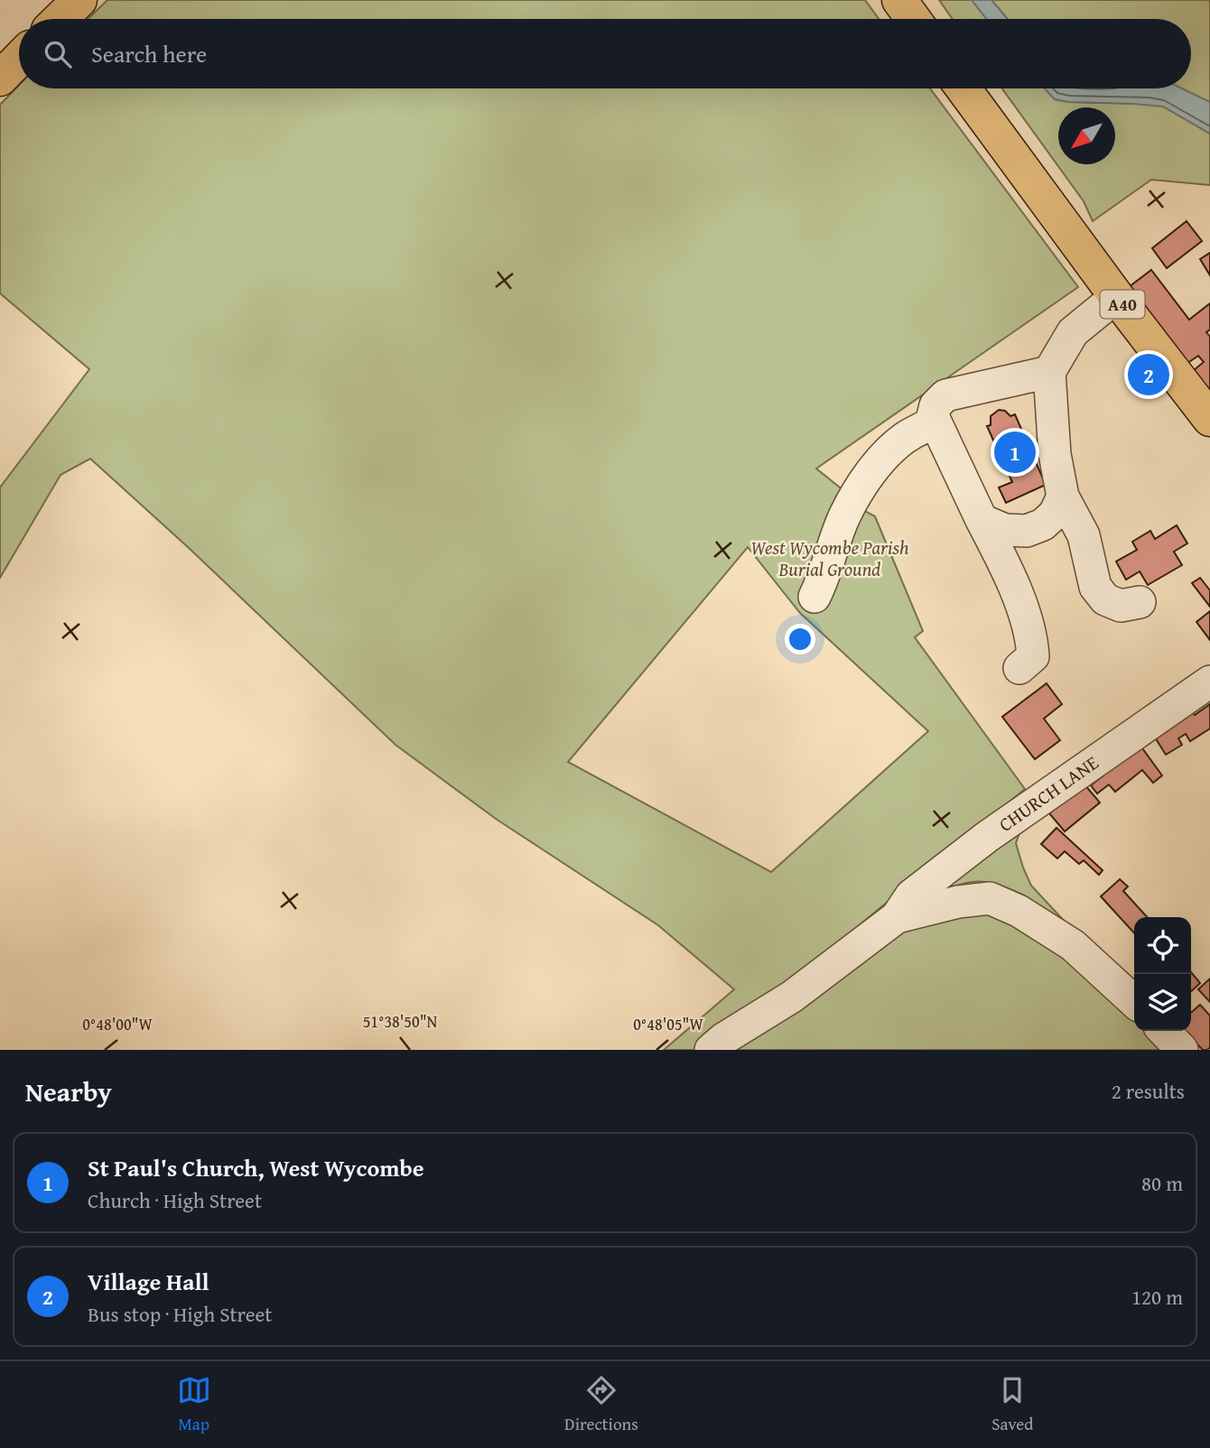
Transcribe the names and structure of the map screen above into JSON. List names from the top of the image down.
{
  "streets": {
    "main road": ["A40"],
    "street": ["CHURCH LANE"]
  },
  "parks": ["West Wycombe Parish Burial Ground"],
  "north": "bottom left",
  "page": {
    "search": "Search here",
    "pins": ["2", "1"],
    "heading": ["Nearby", "2 results"],
    "list": [
      {
        "mark": "1",
        "name": "St Paul's Church, West Wycombe",
        "note": "Church · High Street",
        "value": "80 m"
      },
      {
        "mark": "2",
        "name": "Village Hall",
        "note": "Bus stop · High Street",
        "value": "120 m"
      }
    ],
    "nav": ["Map", "Directions", "Saved"]
  },
  "coordinates": ["51°38'50\"N", "0°48'00\"W", "0°48'05\"W"]
}
